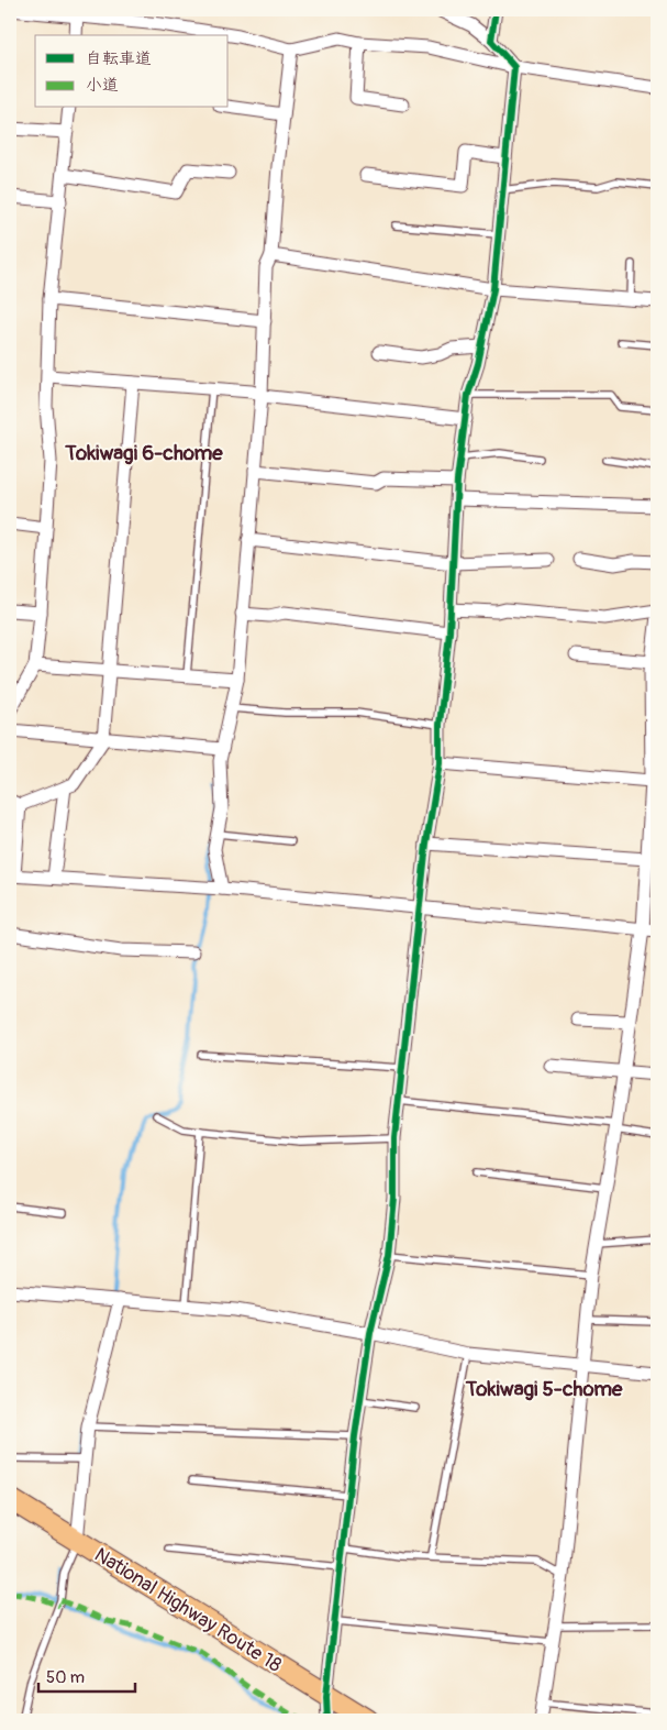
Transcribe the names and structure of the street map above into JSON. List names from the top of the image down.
{
  "streets": {
    "highway": ["National Highway Route 18"]
  },
  "districts": ["Tokiwagi 6-chome", "Tokiwagi 5-chome"],
  "legend": ["自転車道", "小道"],
  "scale_bar": "50 m"
}
